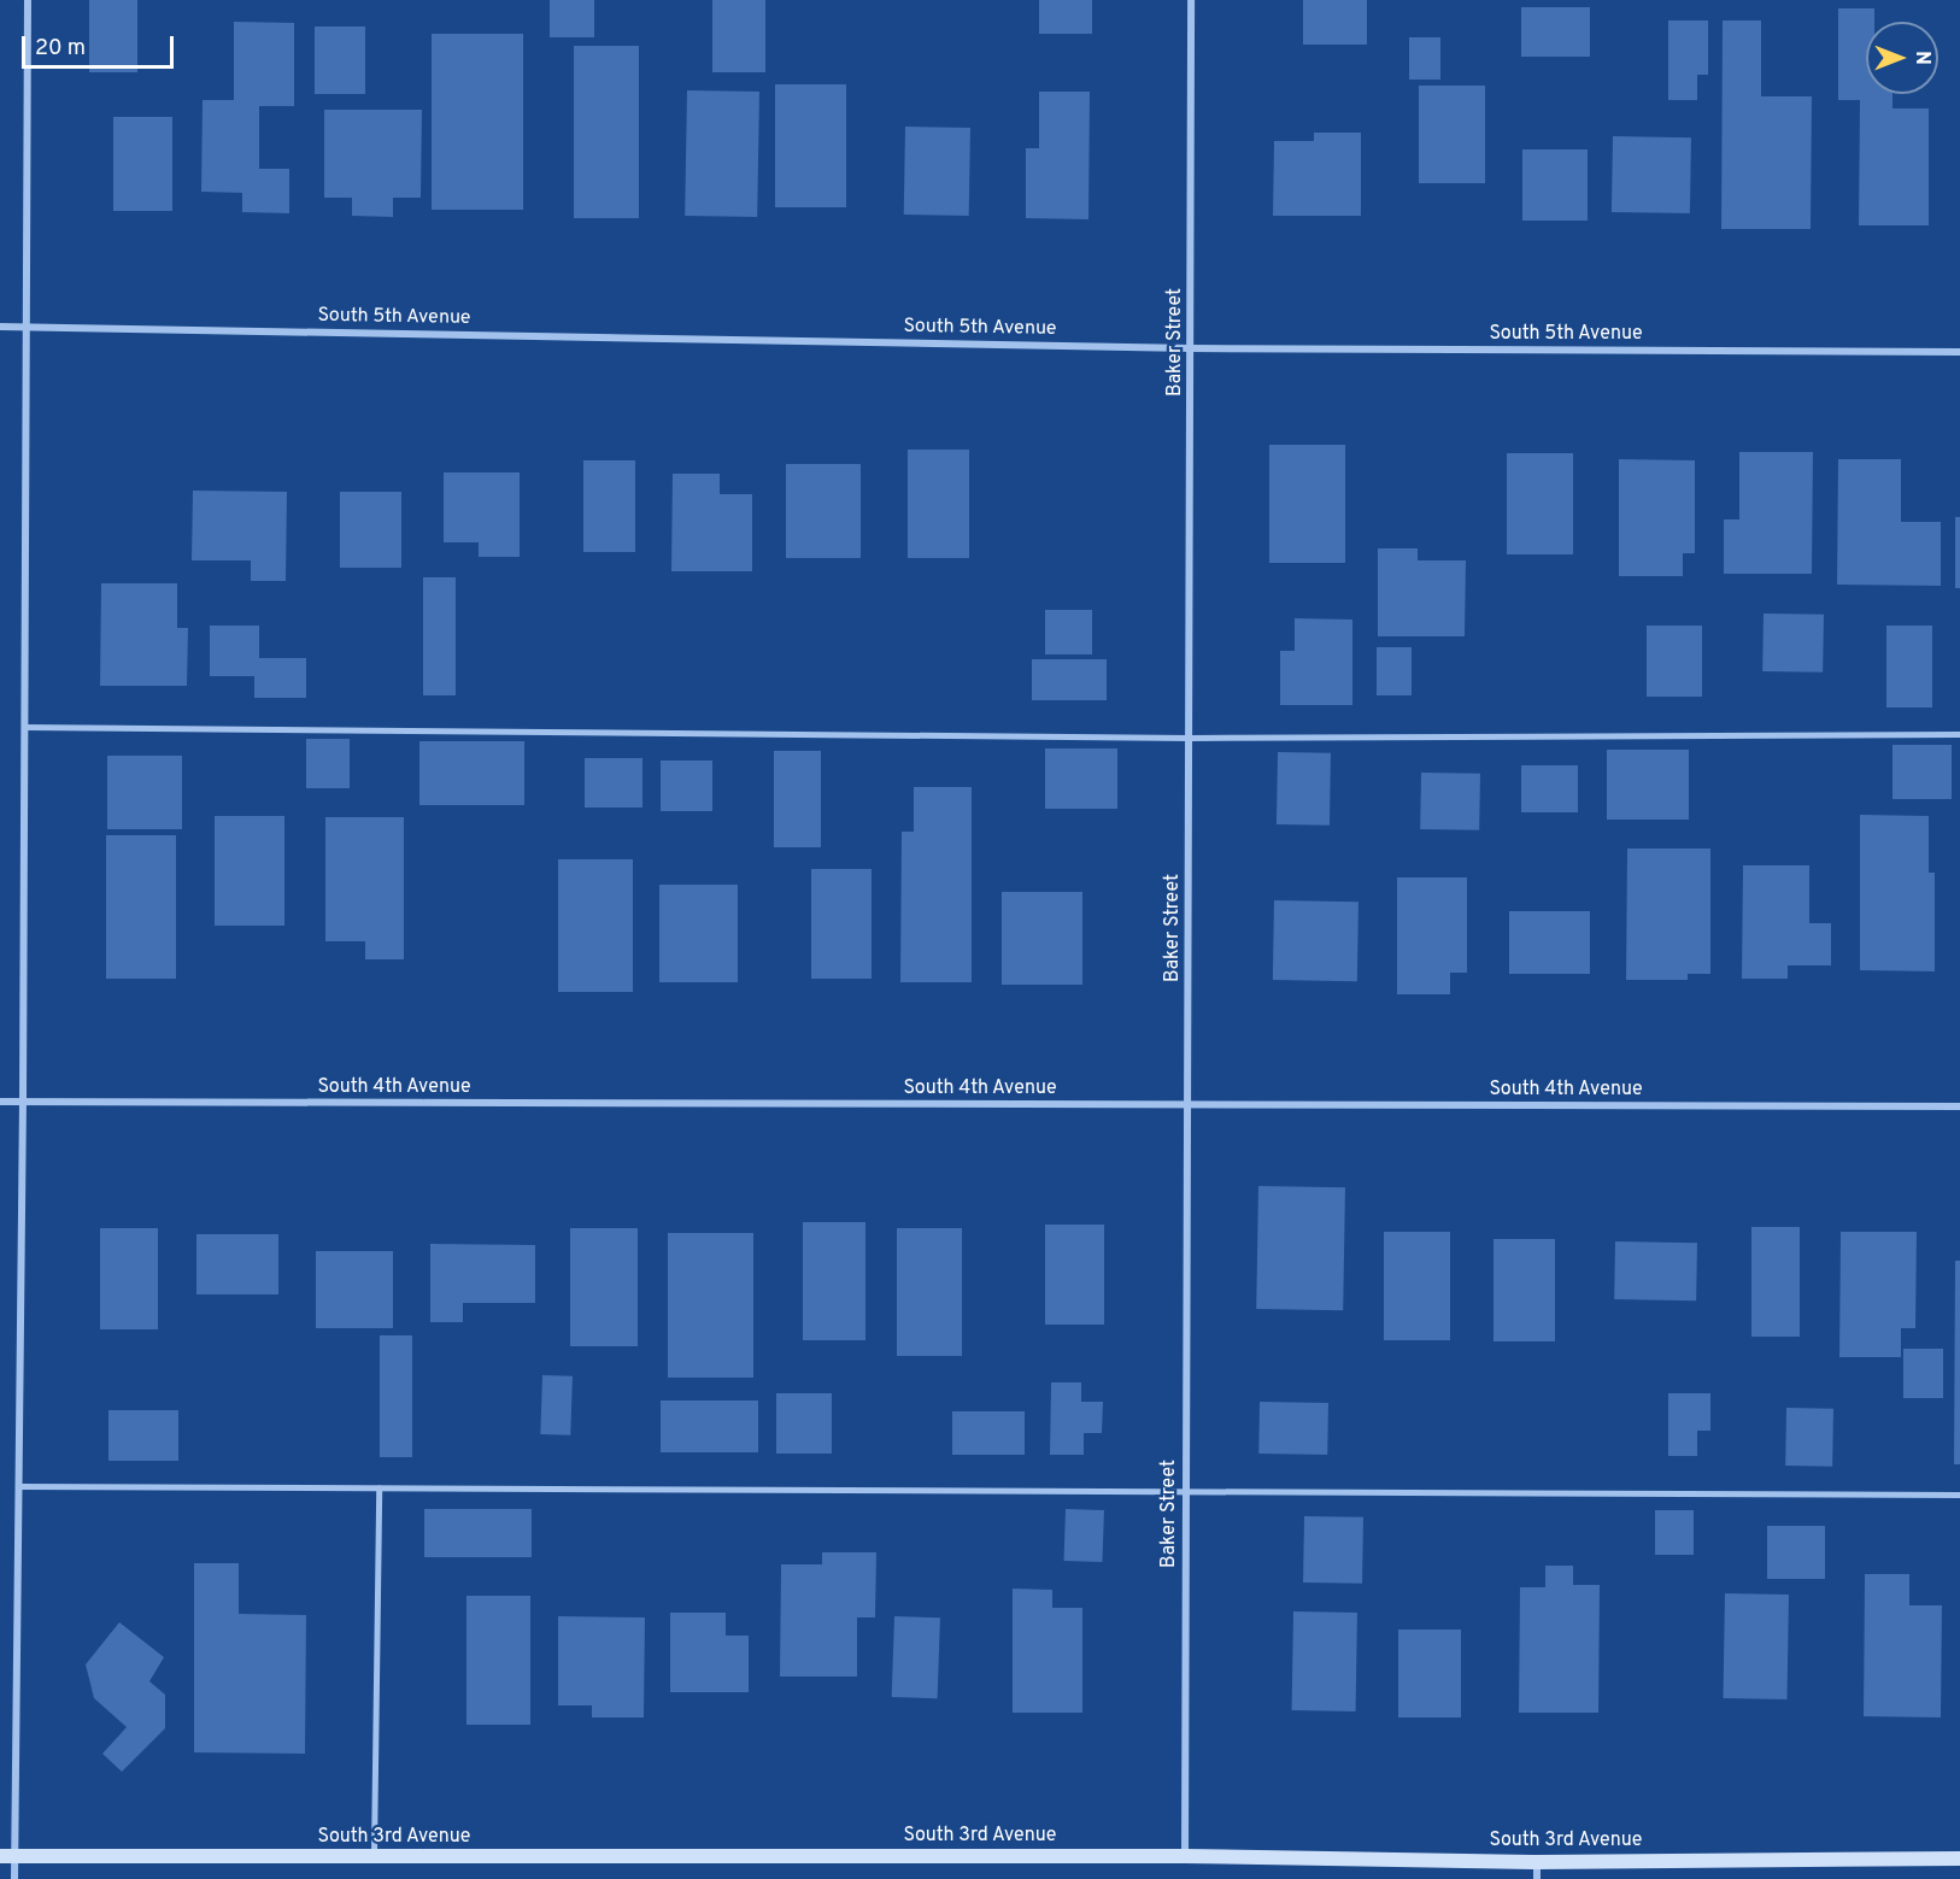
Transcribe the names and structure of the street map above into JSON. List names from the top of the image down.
{
  "streets": {
    "street": [
      "South 5th Avenue",
      "Baker Street",
      "South 4th Avenue",
      "South 3rd Avenue"
    ]
  },
  "crossings": [
    ["South 5th Avenue", "Baker Street"],
    ["Baker Street", "South 4th Avenue"],
    ["Baker Street", "South 3rd Avenue"]
  ],
  "scale_bar": "20 m",
  "north": "right"
}
